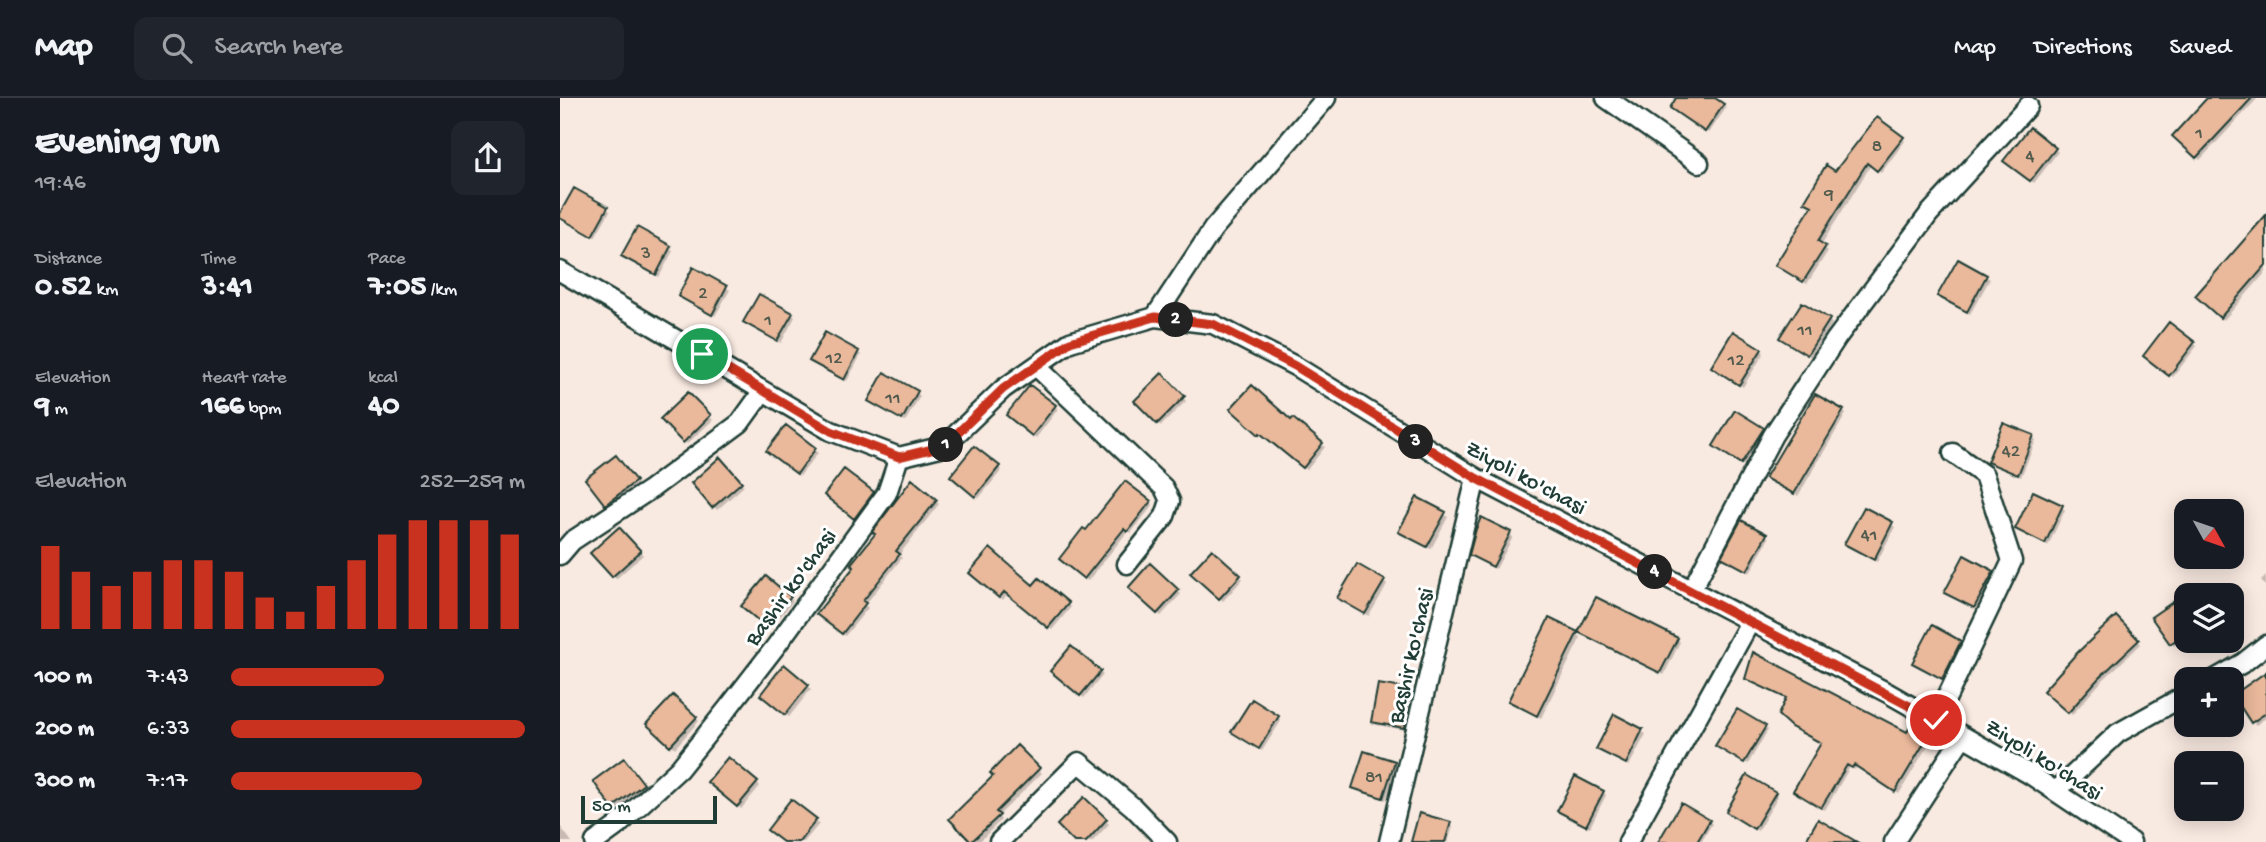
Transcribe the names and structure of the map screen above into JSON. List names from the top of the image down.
{
  "streets": {
    "street": ["Ziyoli ko'chasi", "Bashir ko'chasi"]
  },
  "crossings": [
    ["Ziyoli ko'chasi", "Bashir ko'chasi"]
  ],
  "house_numbers": [
    "1",
    "8",
    "4",
    "9",
    "3",
    "2",
    "1",
    "11",
    "12",
    "12",
    "11",
    "42",
    "41",
    "81"
  ],
  "scale_bar": "50 m",
  "north": "bottom right",
  "page": {
    "header": "Map",
    "search": "Search here",
    "nav": ["Map", "Directions", "Saved"],
    "heading": ["Evening run", "19:46"],
    "stats": [
      ["Distance", "0.52 km"],
      ["Time", "3:41"],
      ["Pace", "7:05 /km"],
      ["Elevation", "9 m"],
      ["Heart rate", "166 bpm"],
      ["kcal", "40"]
    ],
    "pins": [
      "2",
      "3",
      "1",
      "4"
    ],
    "chart": ["Elevation", "252–259 m"],
    "map_buttons": ["+", "−"],
    "list": [
      {
        "name": "100 m",
        "note": "7:43"
      },
      {
        "name": "200 m",
        "note": "6:33"
      },
      {
        "name": "300 m",
        "note": "7:17"
      }
    ],
    "scale": "50 m"
  }
}
